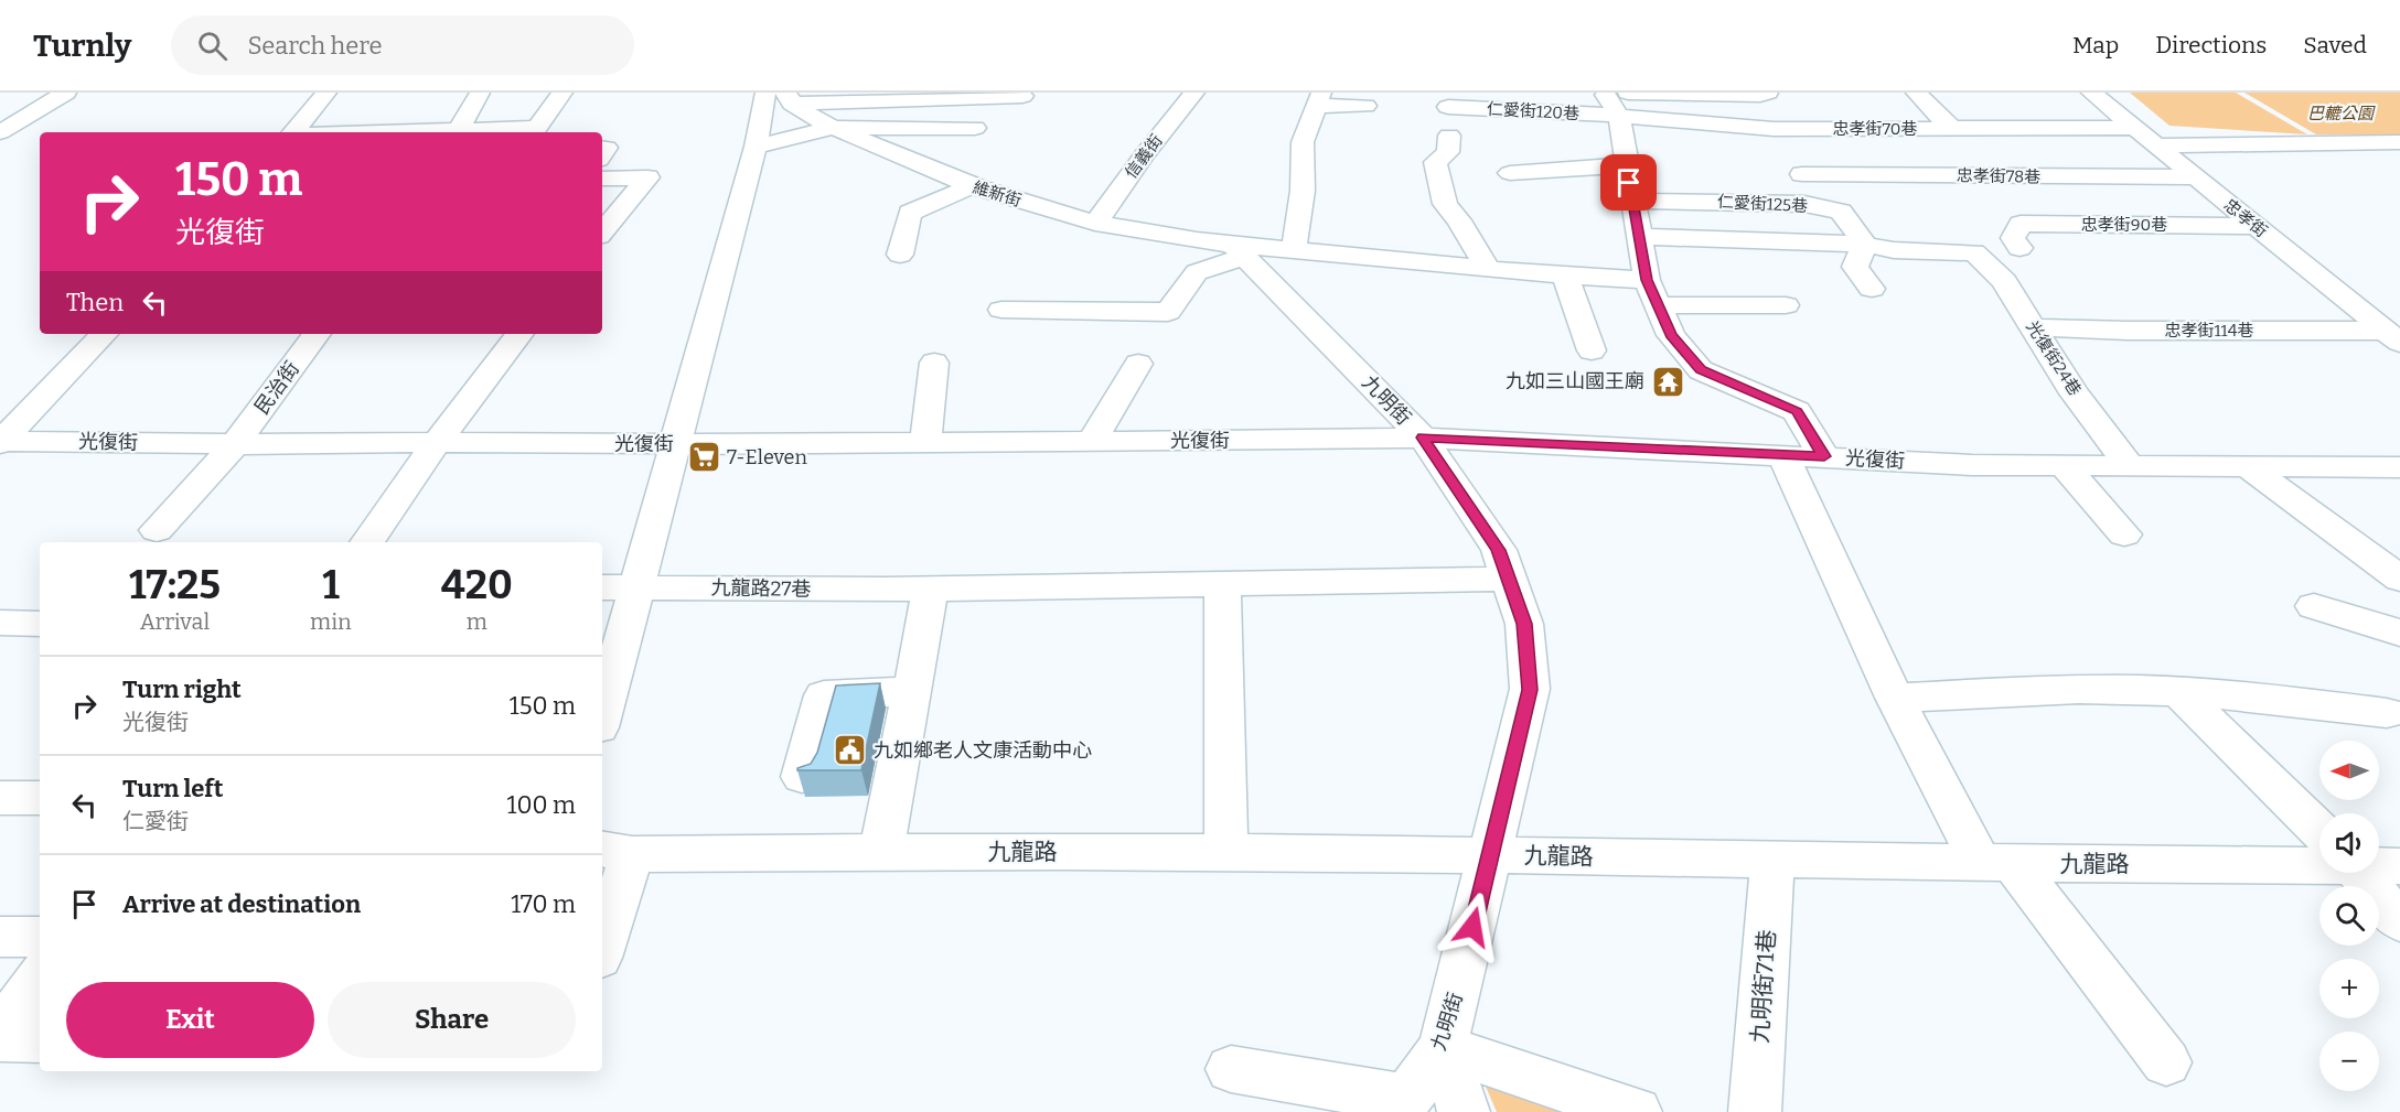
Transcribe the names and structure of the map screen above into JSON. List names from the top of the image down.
{
  "streets": {
    "street": [
      "仁愛街120巷",
      "忠孝街70巷",
      "信義街",
      "忠孝街78巷",
      "維新街",
      "仁愛街125巷",
      "忠孝街",
      "忠孝街90巷",
      "忠孝街114巷",
      "光復街24巷",
      "民治街",
      "九明街",
      "光復街",
      "九龍路27巷",
      "九龍路",
      "九明街71巷"
    ]
  },
  "crossings": [
    ["仁愛街120巷", "忠孝街70巷"],
    ["忠孝街70巷", "忠孝街"],
    ["信義街", "維新街"],
    ["忠孝街78巷", "仁愛街125巷"],
    ["忠孝街78巷", "忠孝街"],
    ["維新街", "九明街"],
    ["仁愛街125巷", "光復街24巷"],
    ["忠孝街", "忠孝街90巷"],
    ["忠孝街", "忠孝街114巷"],
    ["忠孝街114巷", "光復街24巷"],
    ["光復街24巷", "光復街"],
    ["民治街", "光復街"],
    ["九明街", "光復街"],
    ["九明街", "九龍路27巷"],
    ["九明街", "九龍路"],
    ["九龍路", "九明街71巷"]
  ],
  "parks": ["巴轆公園"],
  "places": {
    "temple": ["九如三山國王廟"],
    "supermarket": ["7-Eleven"],
    "public building": ["九如鄉老人文康活動中心"]
  },
  "north": "left",
  "page": {
    "header": "Turnly",
    "search": "Search here",
    "nav": ["Map", "Directions", "Saved"],
    "turn": ["150 m", "光復街"],
    "then": "Then",
    "eta": [
      "17:25",
      "Arrival",
      "1",
      "min",
      "420",
      "m"
    ],
    "list": [
      {
        "name": "Turn right",
        "note": "光復街",
        "value": "150 m"
      },
      {
        "name": "Turn left",
        "note": "仁愛街",
        "value": "100 m"
      },
      {
        "name": "Arrive at destination",
        "value": "170 m"
      }
    ],
    "map_buttons": ["+", "−"],
    "buttons": ["Exit", "Share"]
  }
}
